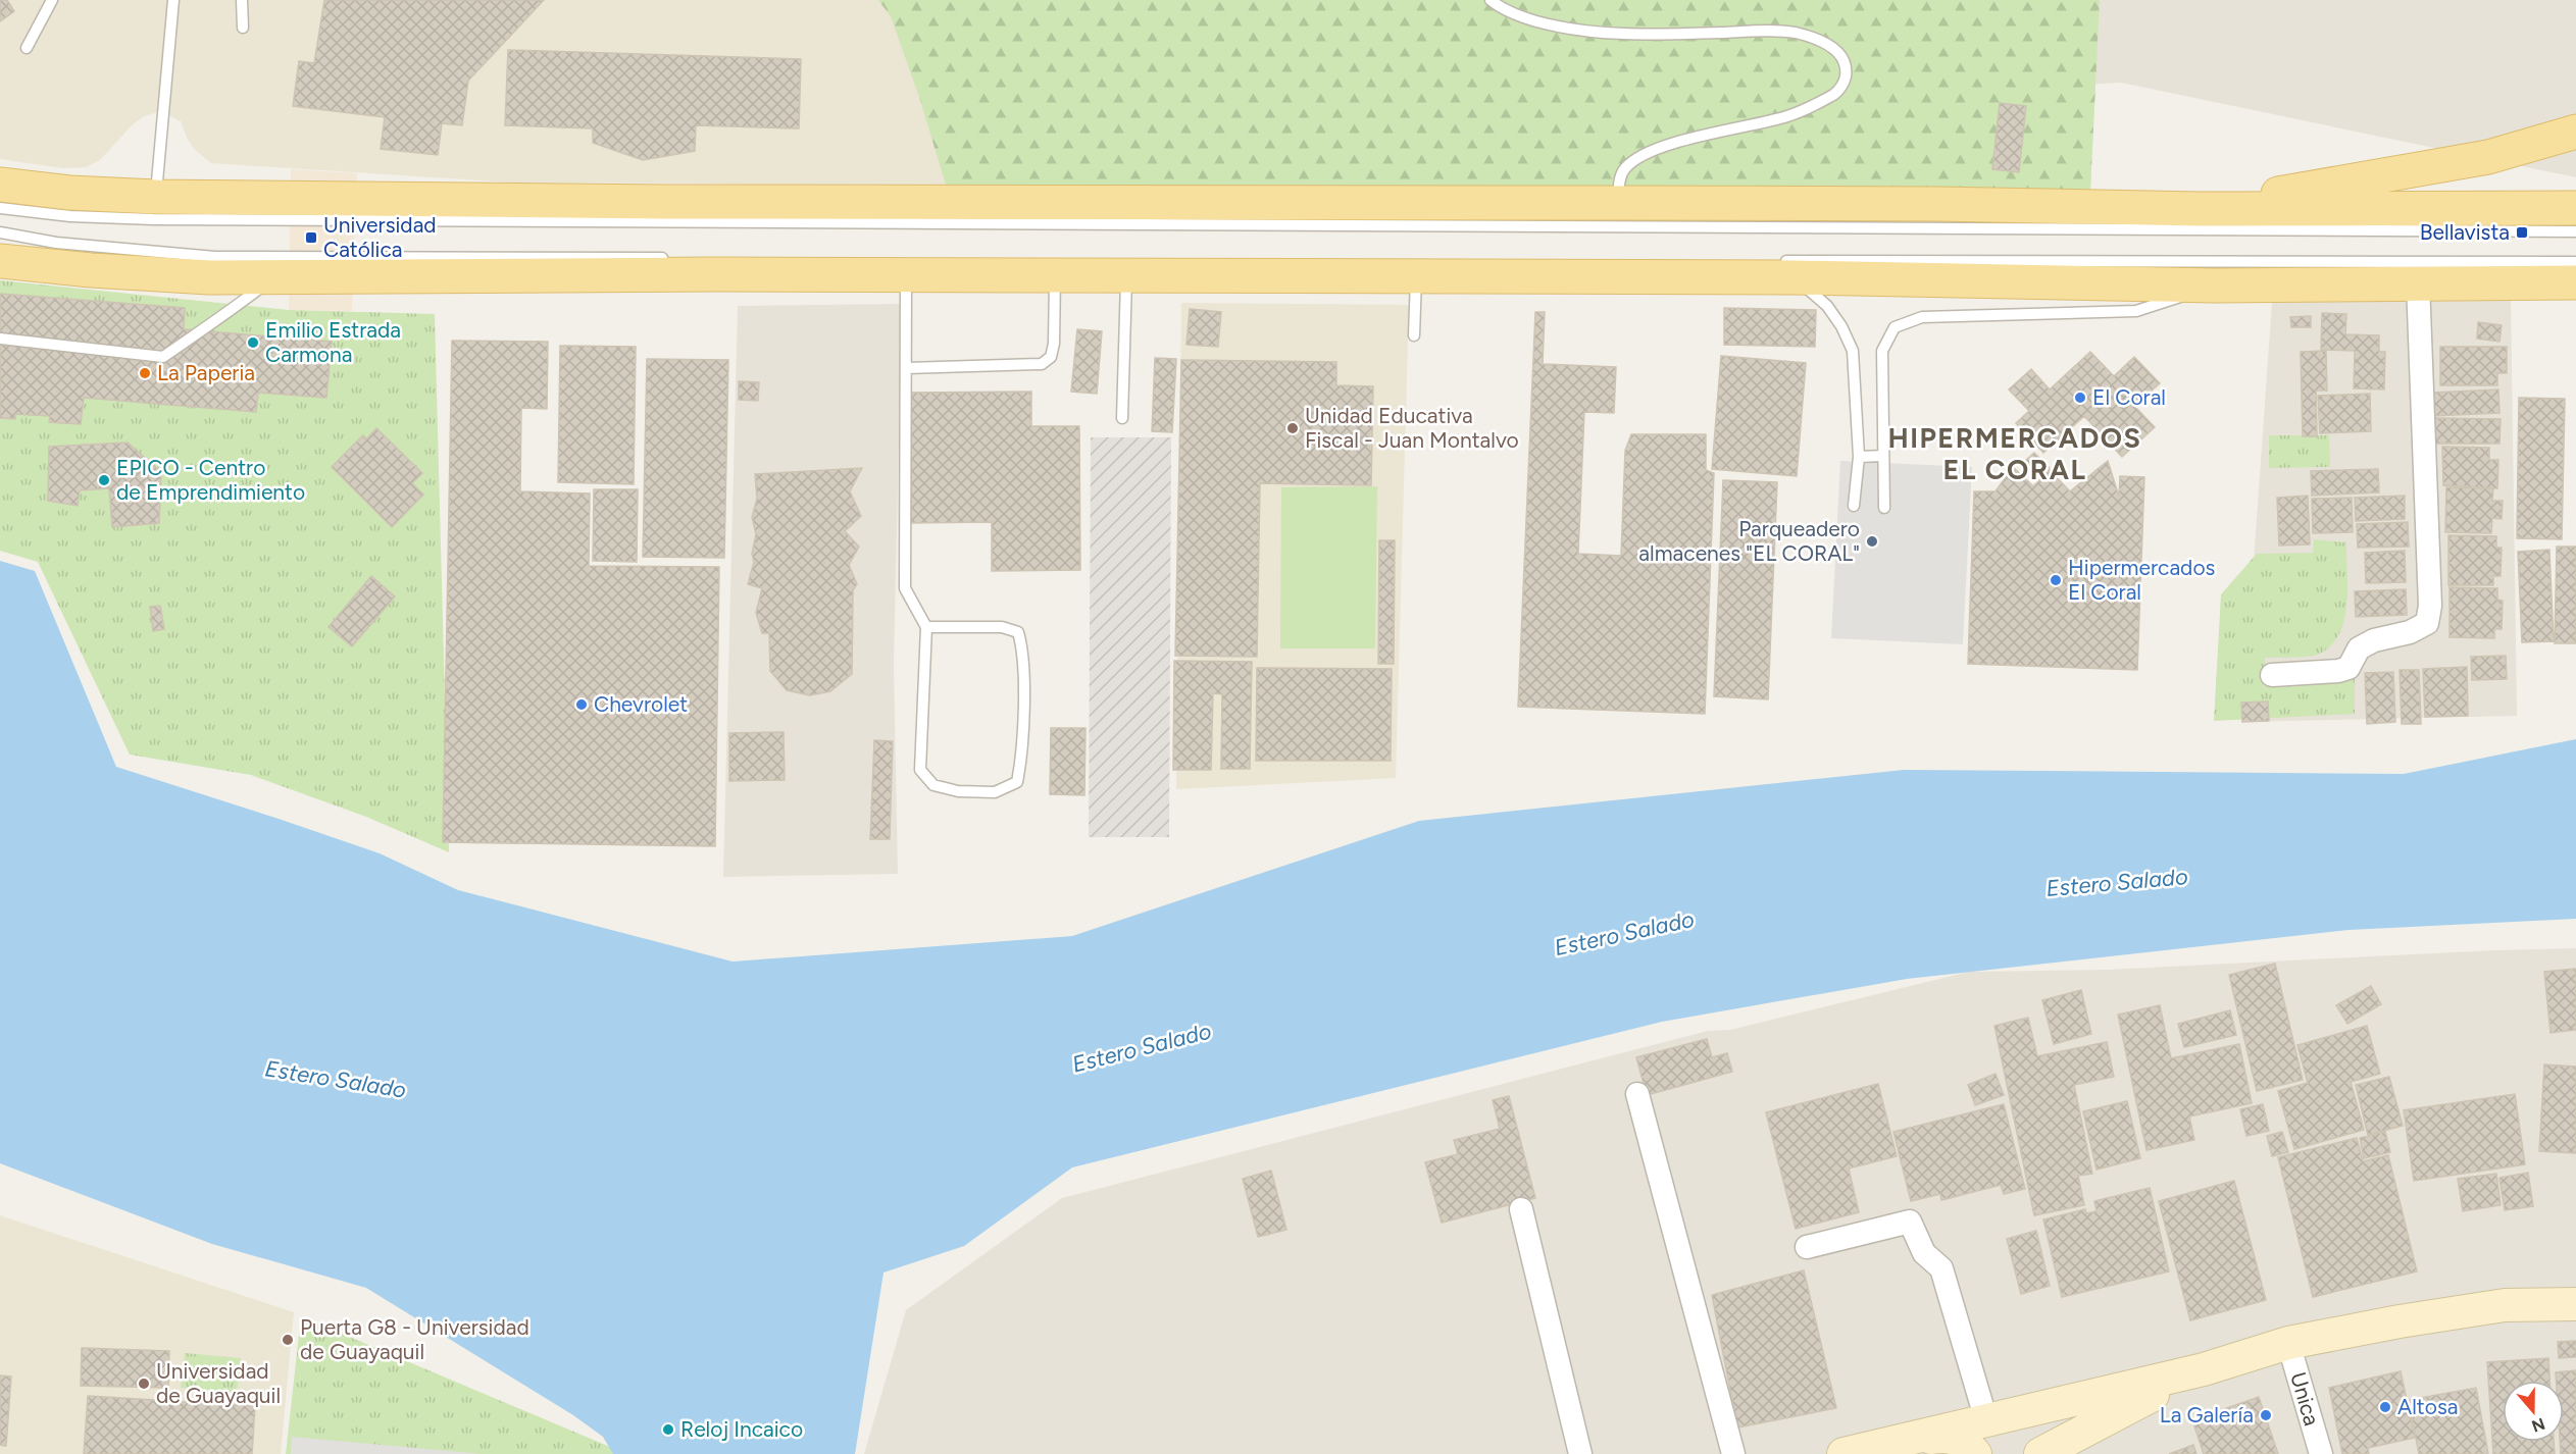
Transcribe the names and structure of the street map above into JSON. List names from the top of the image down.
{
  "streets": {
    "street": ["Unica"]
  },
  "districts": ["HIPERMERCADOS EL CORAL"],
  "water": ["Estero Salado"],
  "places": {
    "transit": ["Bellavista", "Universidad Católica"],
    "other": [
      "Emilio Estrada Carmona",
      "La Paperia",
      "El Coral",
      "Unidad Educativa Fiscal - Juan Montalvo",
      "EPICO - Centro de Emprendimiento",
      "Parqueadero almacenes \"EL CORAL\"",
      "Hipermercados El Coral",
      "Chevrolet",
      "Puerta G8 - Universidad de Guayaquil",
      "Universidad de Guayaquil",
      "Altosa",
      "La Galería",
      "Reloj Incaico"
    ]
  },
  "north": "bottom"
}
